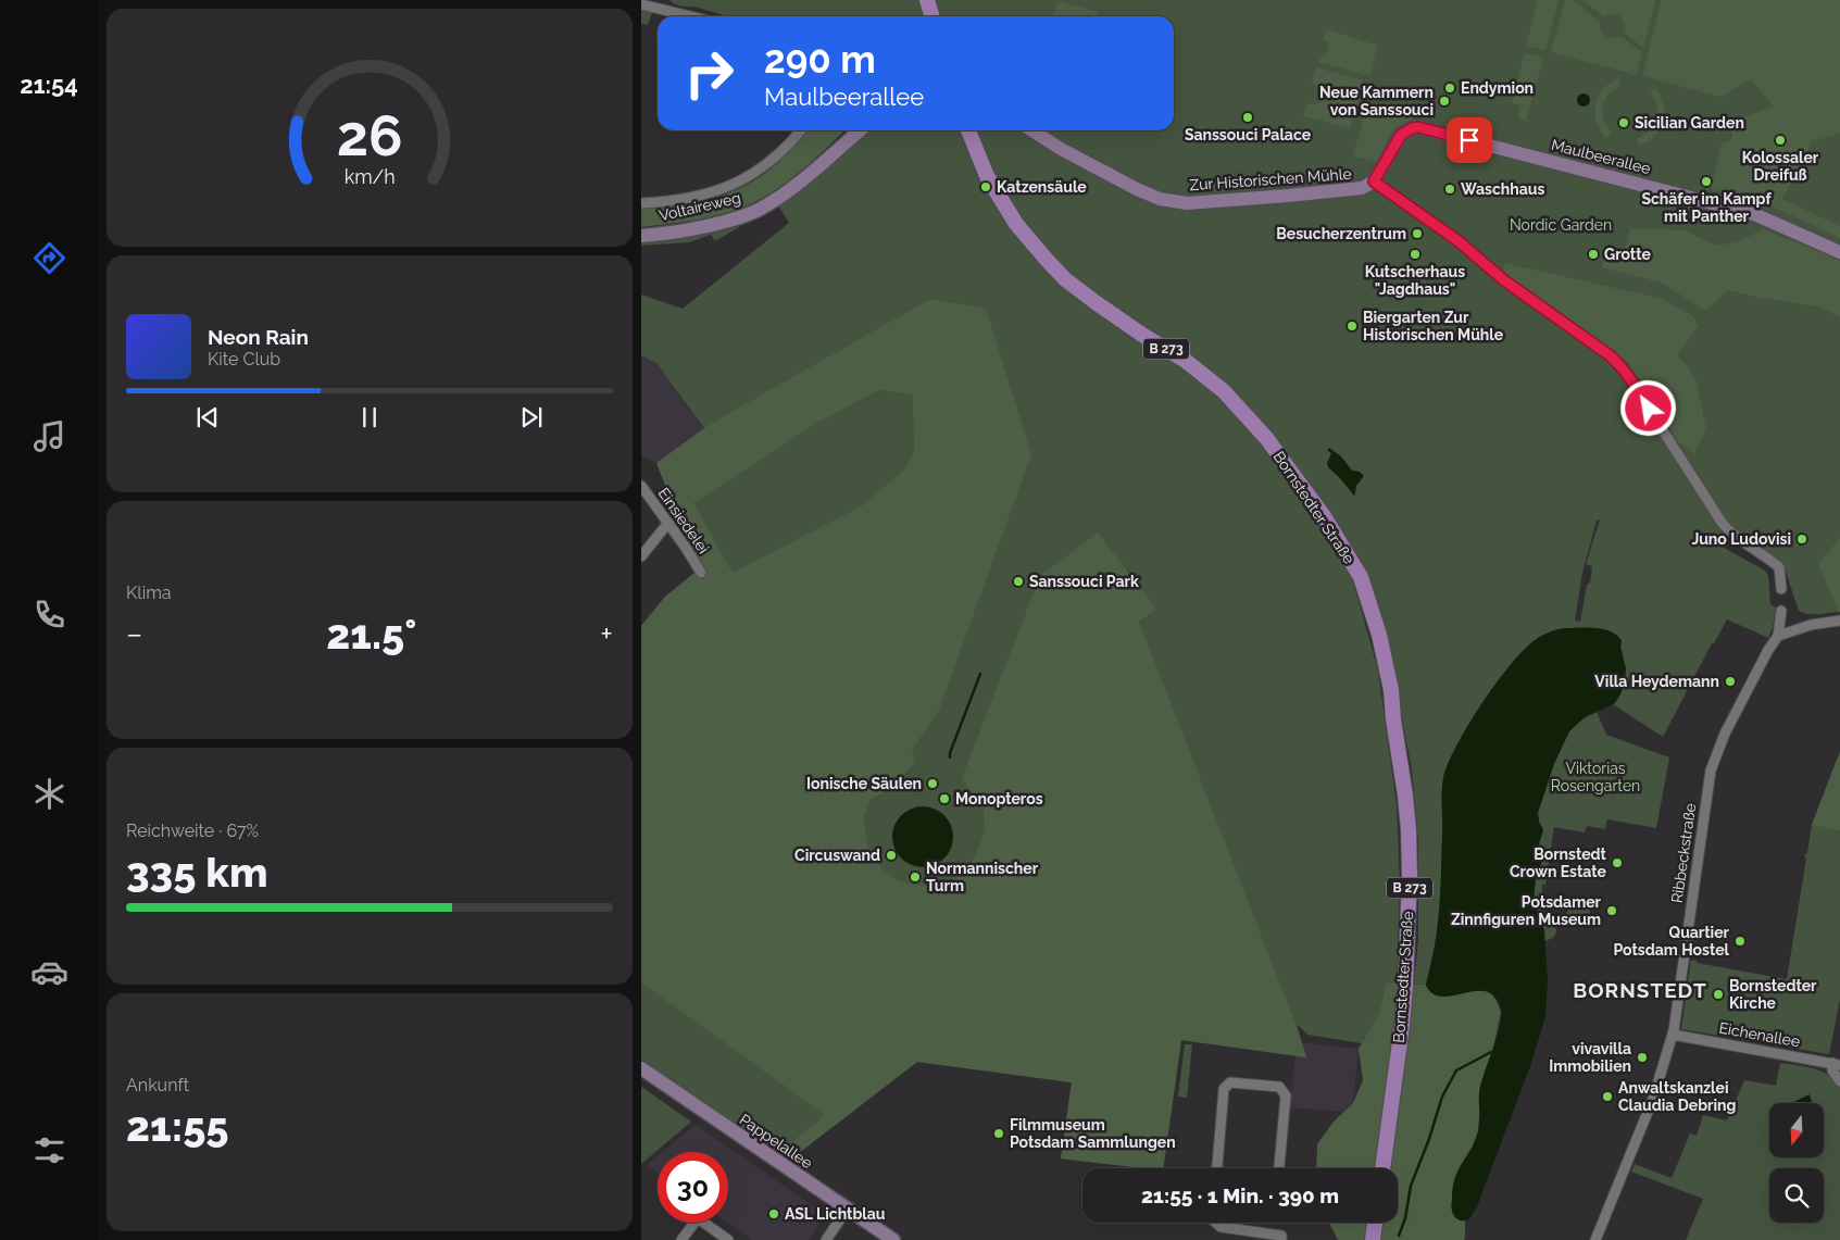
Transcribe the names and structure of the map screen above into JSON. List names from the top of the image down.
{
  "streets": {
    "main road": ["B 273", "Bornstedter Straße"],
    "street": [
      "Maulbeerallee",
      "Zur Historischen Mühle",
      "Voltaireweg",
      "Einsiedelei",
      "Ribbeckstraße",
      "Eichenallee",
      "Pappelallee"
    ]
  },
  "crossings": [
    ["Maulbeerallee", "Zur Historischen Mühle"],
    ["Ribbeckstraße", "Eichenallee"]
  ],
  "districts": ["BORNSTEDT"],
  "parks": ["Nordic Garden", "Viktorias Rosengarten"],
  "places": [
    "Endymion",
    "Neue Kammern von Sanssouci",
    "Sanssouci Palace",
    "Sicilian Garden",
    "Kolossaler Dreifuß",
    "Schäfer im Kampf mit Panther",
    "Katzensäule",
    "Waschhaus",
    "Besucherzentrum",
    "Kutscherhaus \"Jagdhaus\"",
    "Grotte",
    "Biergarten Zur Historischen Mühle",
    "Juno Ludovisi",
    "Sanssouci Park",
    "Villa Heydemann",
    "Ionische Säulen",
    "Monopteros",
    "Circuswand",
    "Bornstedt Crown Estate",
    "Normannischer Turm",
    "Potsdamer Zinnfiguren Museum",
    "Quartier Potsdam Hostel",
    "Bornstedter Kirche",
    "vivavilla Immobilien",
    "Anwaltskanzlei Claudia Debring",
    "Filmmuseum Potsdam Sammlungen",
    "ASL Lichtblau"
  ],
  "north": "bottom",
  "page": {
    "tabs": "21:54",
    "turn": ["290 m", "Maulbeerallee"],
    "song": ["Neon Rain", "Kite Club"],
    "tile": [
      "Klima",
      ["Reichweite · 67%", "335 km"],
      ["Ankunft", "21:55"]
    ],
    "heat": ["−", "21.5°", "+"],
    "limit": "30",
    "trip": "21:55 · 1 Min. · 390 m",
    "gauge": ["26", "km/h"]
  }
}
